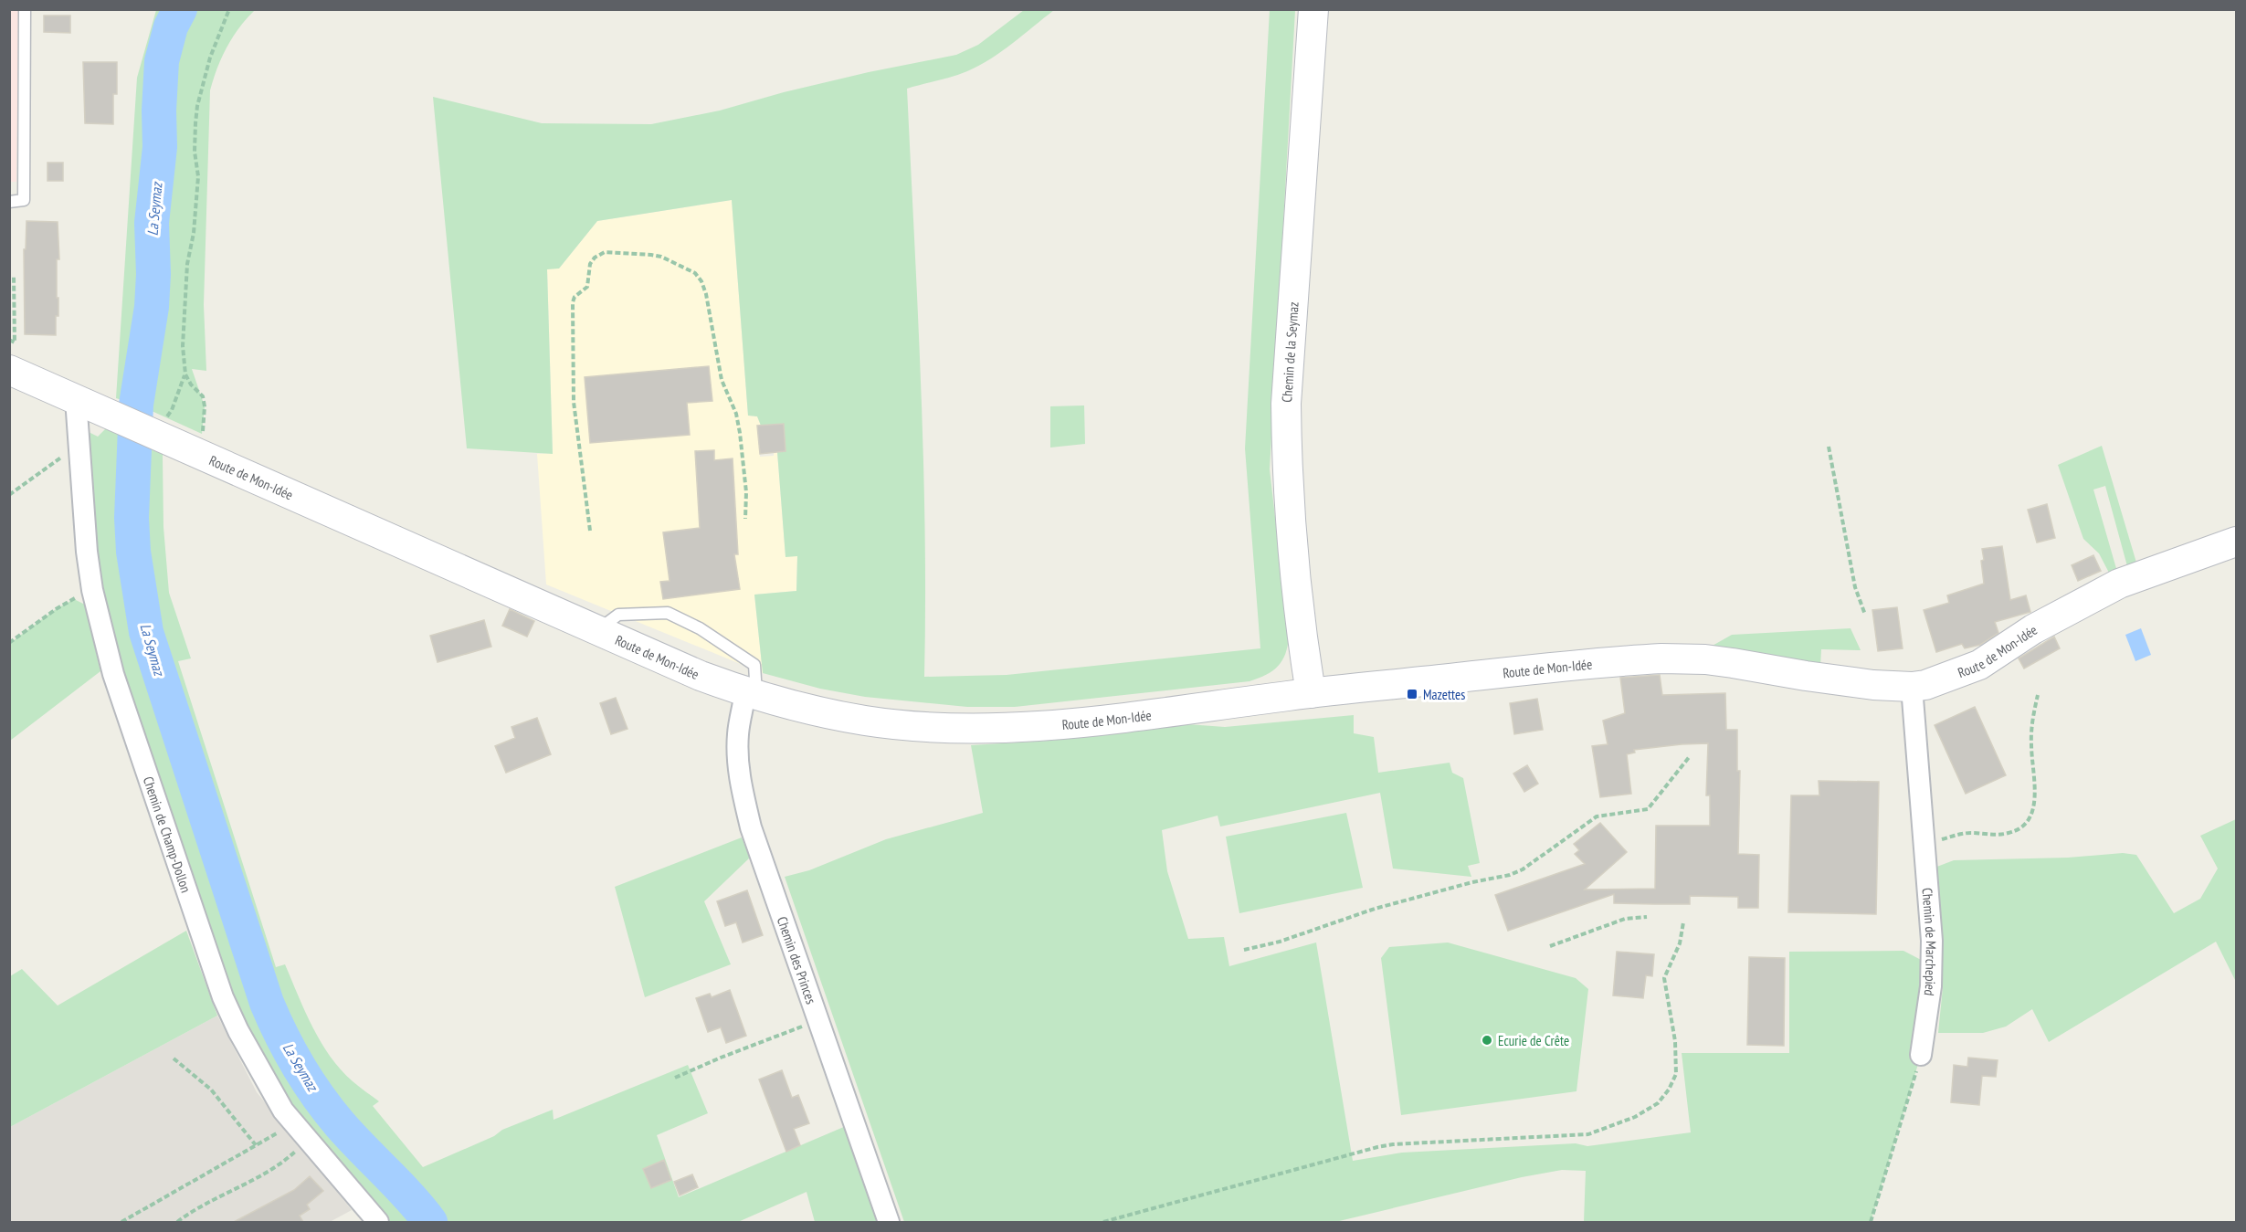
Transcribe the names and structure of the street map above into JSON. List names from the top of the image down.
{
  "streets": {
    "street": [
      "Chemin de la Seymaz",
      "Route de Mon-Idée",
      "Chemin de Champ-Dollon",
      "Chemin de Marchepied",
      "Chemin des Princes"
    ]
  },
  "crossings": [
    ["Chemin de la Seymaz", "Route de Mon-Idée"],
    ["Route de Mon-Idée", "Chemin de Champ-Dollon"],
    ["Route de Mon-Idée", "Chemin de Marchepied"],
    ["Route de Mon-Idée", "Chemin des Princes"]
  ],
  "water": ["La Seymaz"],
  "places": {
    "transit": ["Mazettes"],
    "other": ["Ecurie de Crête"]
  }
}
